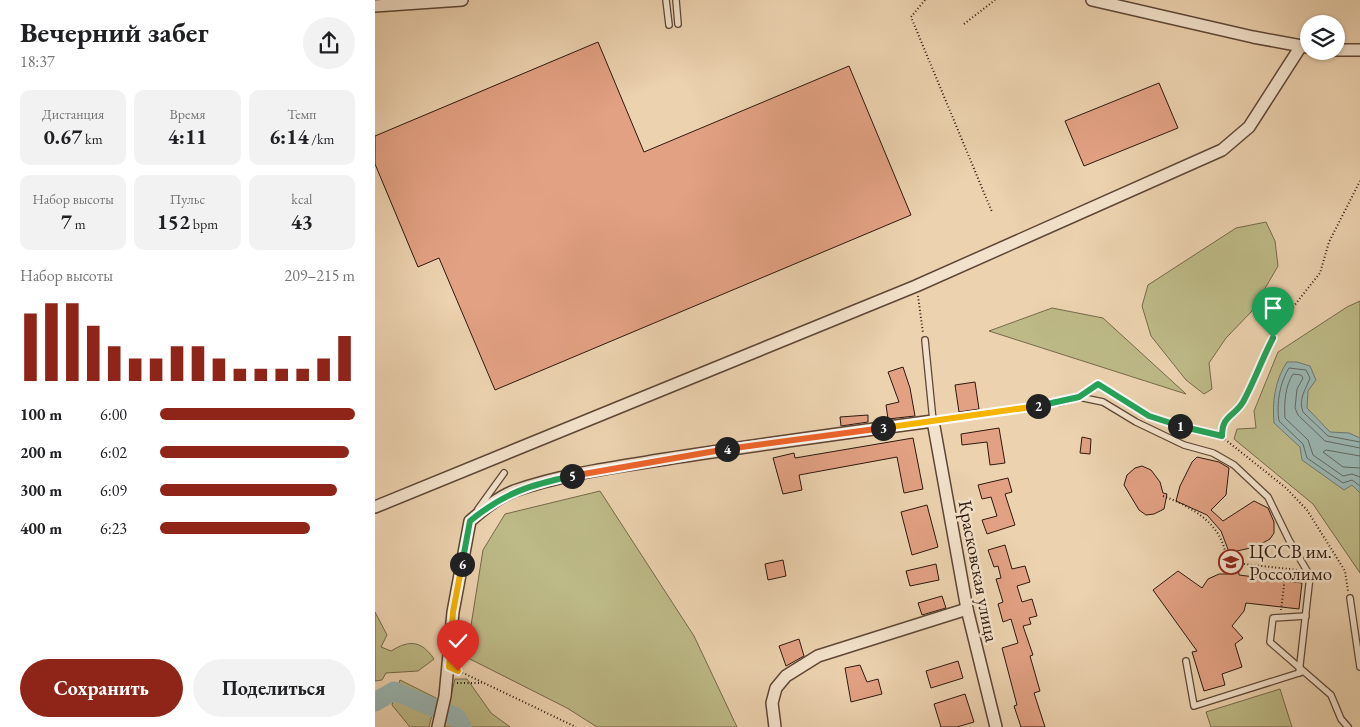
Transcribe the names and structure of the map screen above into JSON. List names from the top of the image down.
{
  "streets": {
    "street": ["Красковская улица"]
  },
  "places": {
    "school or university": ["ЦССВ им. Россолимо"]
  },
  "page": {
    "heading": ["Вечерний забег", "18:37"],
    "stats": [
      ["Дистанция", "0.67 km"],
      ["Время", "4:11"],
      ["Темп", "6:14 /km"],
      ["Набор высоты", "7 m"],
      ["Пульс", "152 bpm"],
      ["kcal", "43"]
    ],
    "chart": ["Набор высоты", "209–215 m"],
    "pins": [
      "2",
      "1",
      "3",
      "4",
      "5",
      "6"
    ],
    "list": [
      {
        "name": "100 m",
        "note": "6:00"
      },
      {
        "name": "200 m",
        "note": "6:02"
      },
      {
        "name": "300 m",
        "note": "6:09"
      },
      {
        "name": "400 m",
        "note": "6:23"
      }
    ],
    "buttons": ["Сохранить", "Поделиться"]
  }
}
